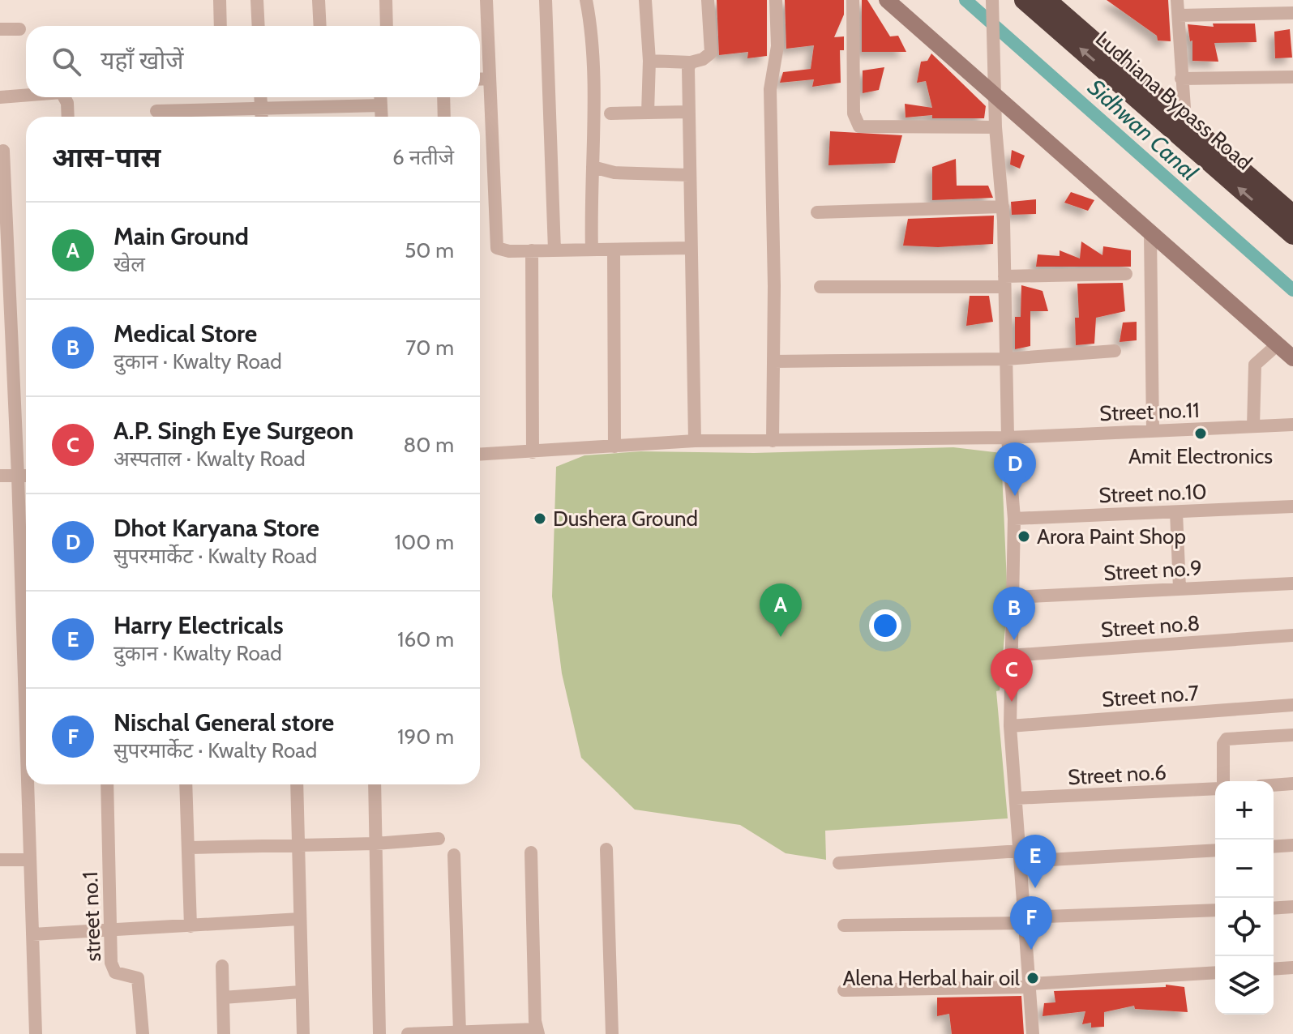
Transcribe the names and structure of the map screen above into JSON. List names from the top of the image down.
{
  "streets": {
    "highway": ["Ludhiana Bypass Road"],
    "street": [
      "Street no.11",
      "Street no.10",
      "Street no.9",
      "Street no.8",
      "Street no.7",
      "Street no.6",
      "street no.1"
    ]
  },
  "water": ["Sidhwan Canal"],
  "places": [
    "Amit Electronics",
    "Dushera Ground",
    "Arora Paint Shop",
    "Alena Herbal hair oil"
  ],
  "page": {
    "search": "यहाँ खोजें",
    "heading": ["आस-पास", "6 नतीजे"],
    "list": [
      {
        "mark": "A",
        "name": "Main Ground",
        "note": "खेल",
        "value": "50 m"
      },
      {
        "mark": "B",
        "name": "Medical Store",
        "note": "दुकान · Kwalty Road",
        "value": "70 m"
      },
      {
        "mark": "C",
        "name": "A.P. Singh Eye Surgeon",
        "note": "अस्पताल · Kwalty Road",
        "value": "80 m"
      },
      {
        "mark": "D",
        "name": "Dhot Karyana Store",
        "note": "सुपरमार्केट · Kwalty Road",
        "value": "100 m"
      },
      {
        "mark": "E",
        "name": "Harry Electricals",
        "note": "दुकान · Kwalty Road",
        "value": "160 m"
      },
      {
        "mark": "F",
        "name": "Nischal General store",
        "note": "सुपरमार्केट · Kwalty Road",
        "value": "190 m"
      }
    ],
    "pins": [
      "D",
      "A",
      "B",
      "C",
      "E",
      "F"
    ],
    "map_buttons": ["+", "−"]
  }
}
